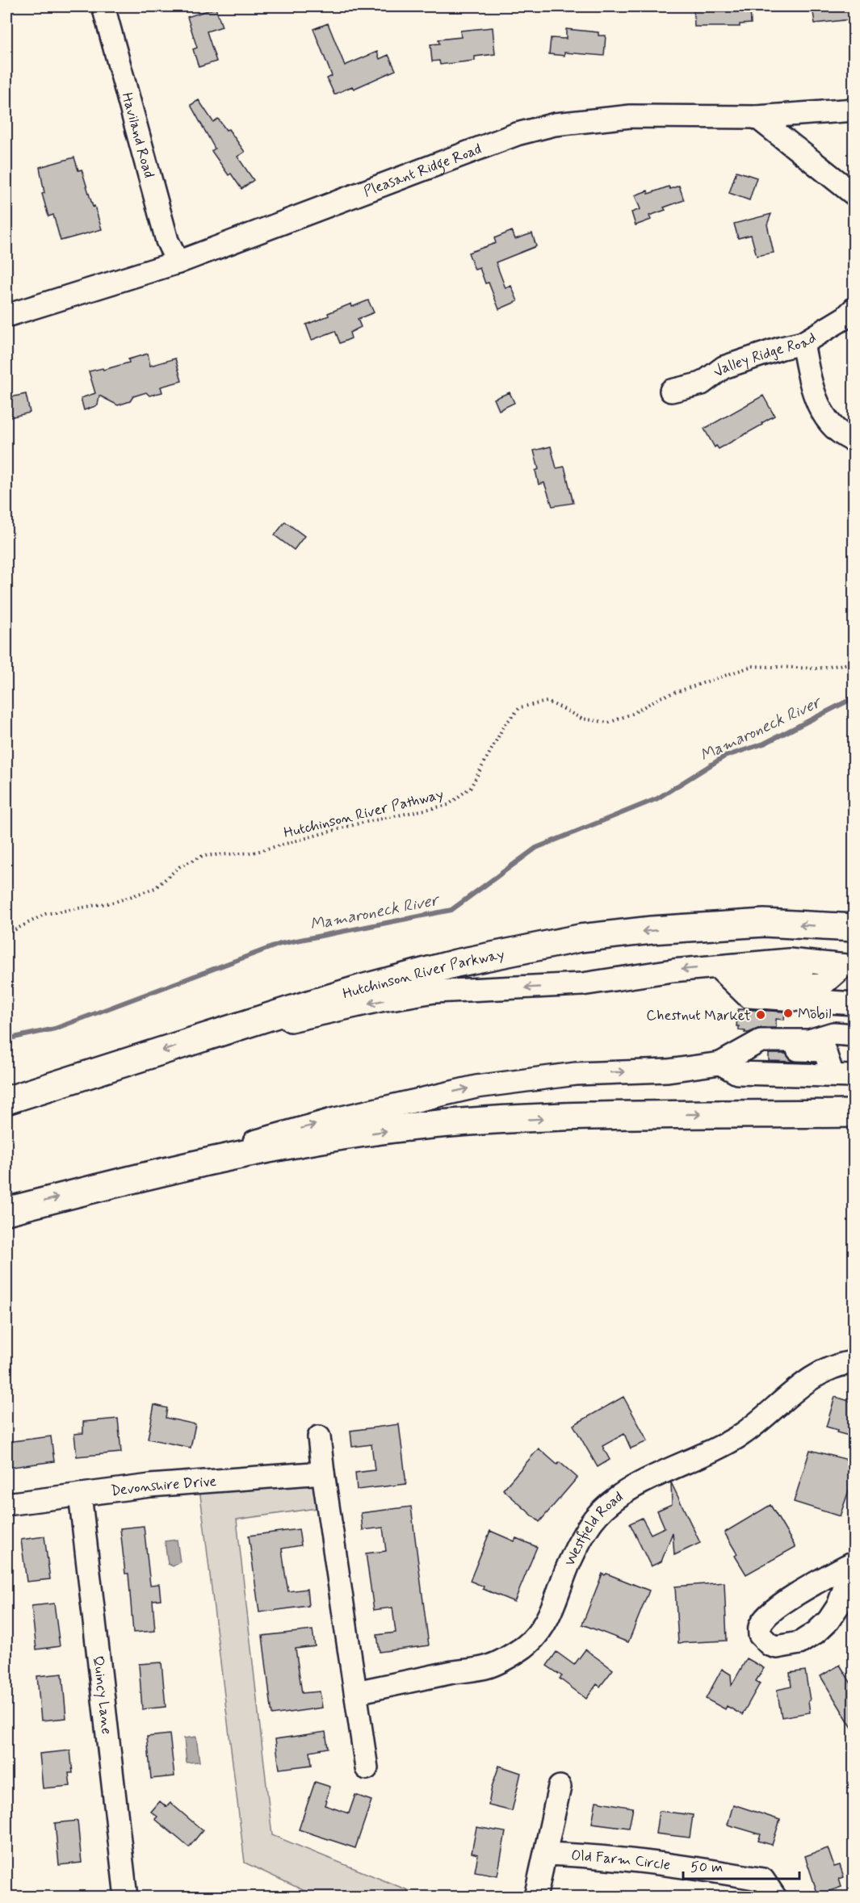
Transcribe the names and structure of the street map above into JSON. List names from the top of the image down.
{
  "streets": {
    "highway": ["Hutchinson River Parkway"],
    "street": [
      "Haviland Road",
      "Pleasant Ridge Road",
      "Valley Ridge Road",
      "Devonshire Drive",
      "Westfield Road",
      "Quincy Lane",
      "Old Farm Circle"
    ],
    "path": ["Hutchinson River Pathway"]
  },
  "crossings": [
    ["Haviland Road", "Pleasant Ridge Road"],
    ["Devonshire Drive", "Quincy Lane"]
  ],
  "water": ["Mamaroneck River"],
  "places": ["Mobil", "Chestnut Market"],
  "scale_bar": "50 m"
}
